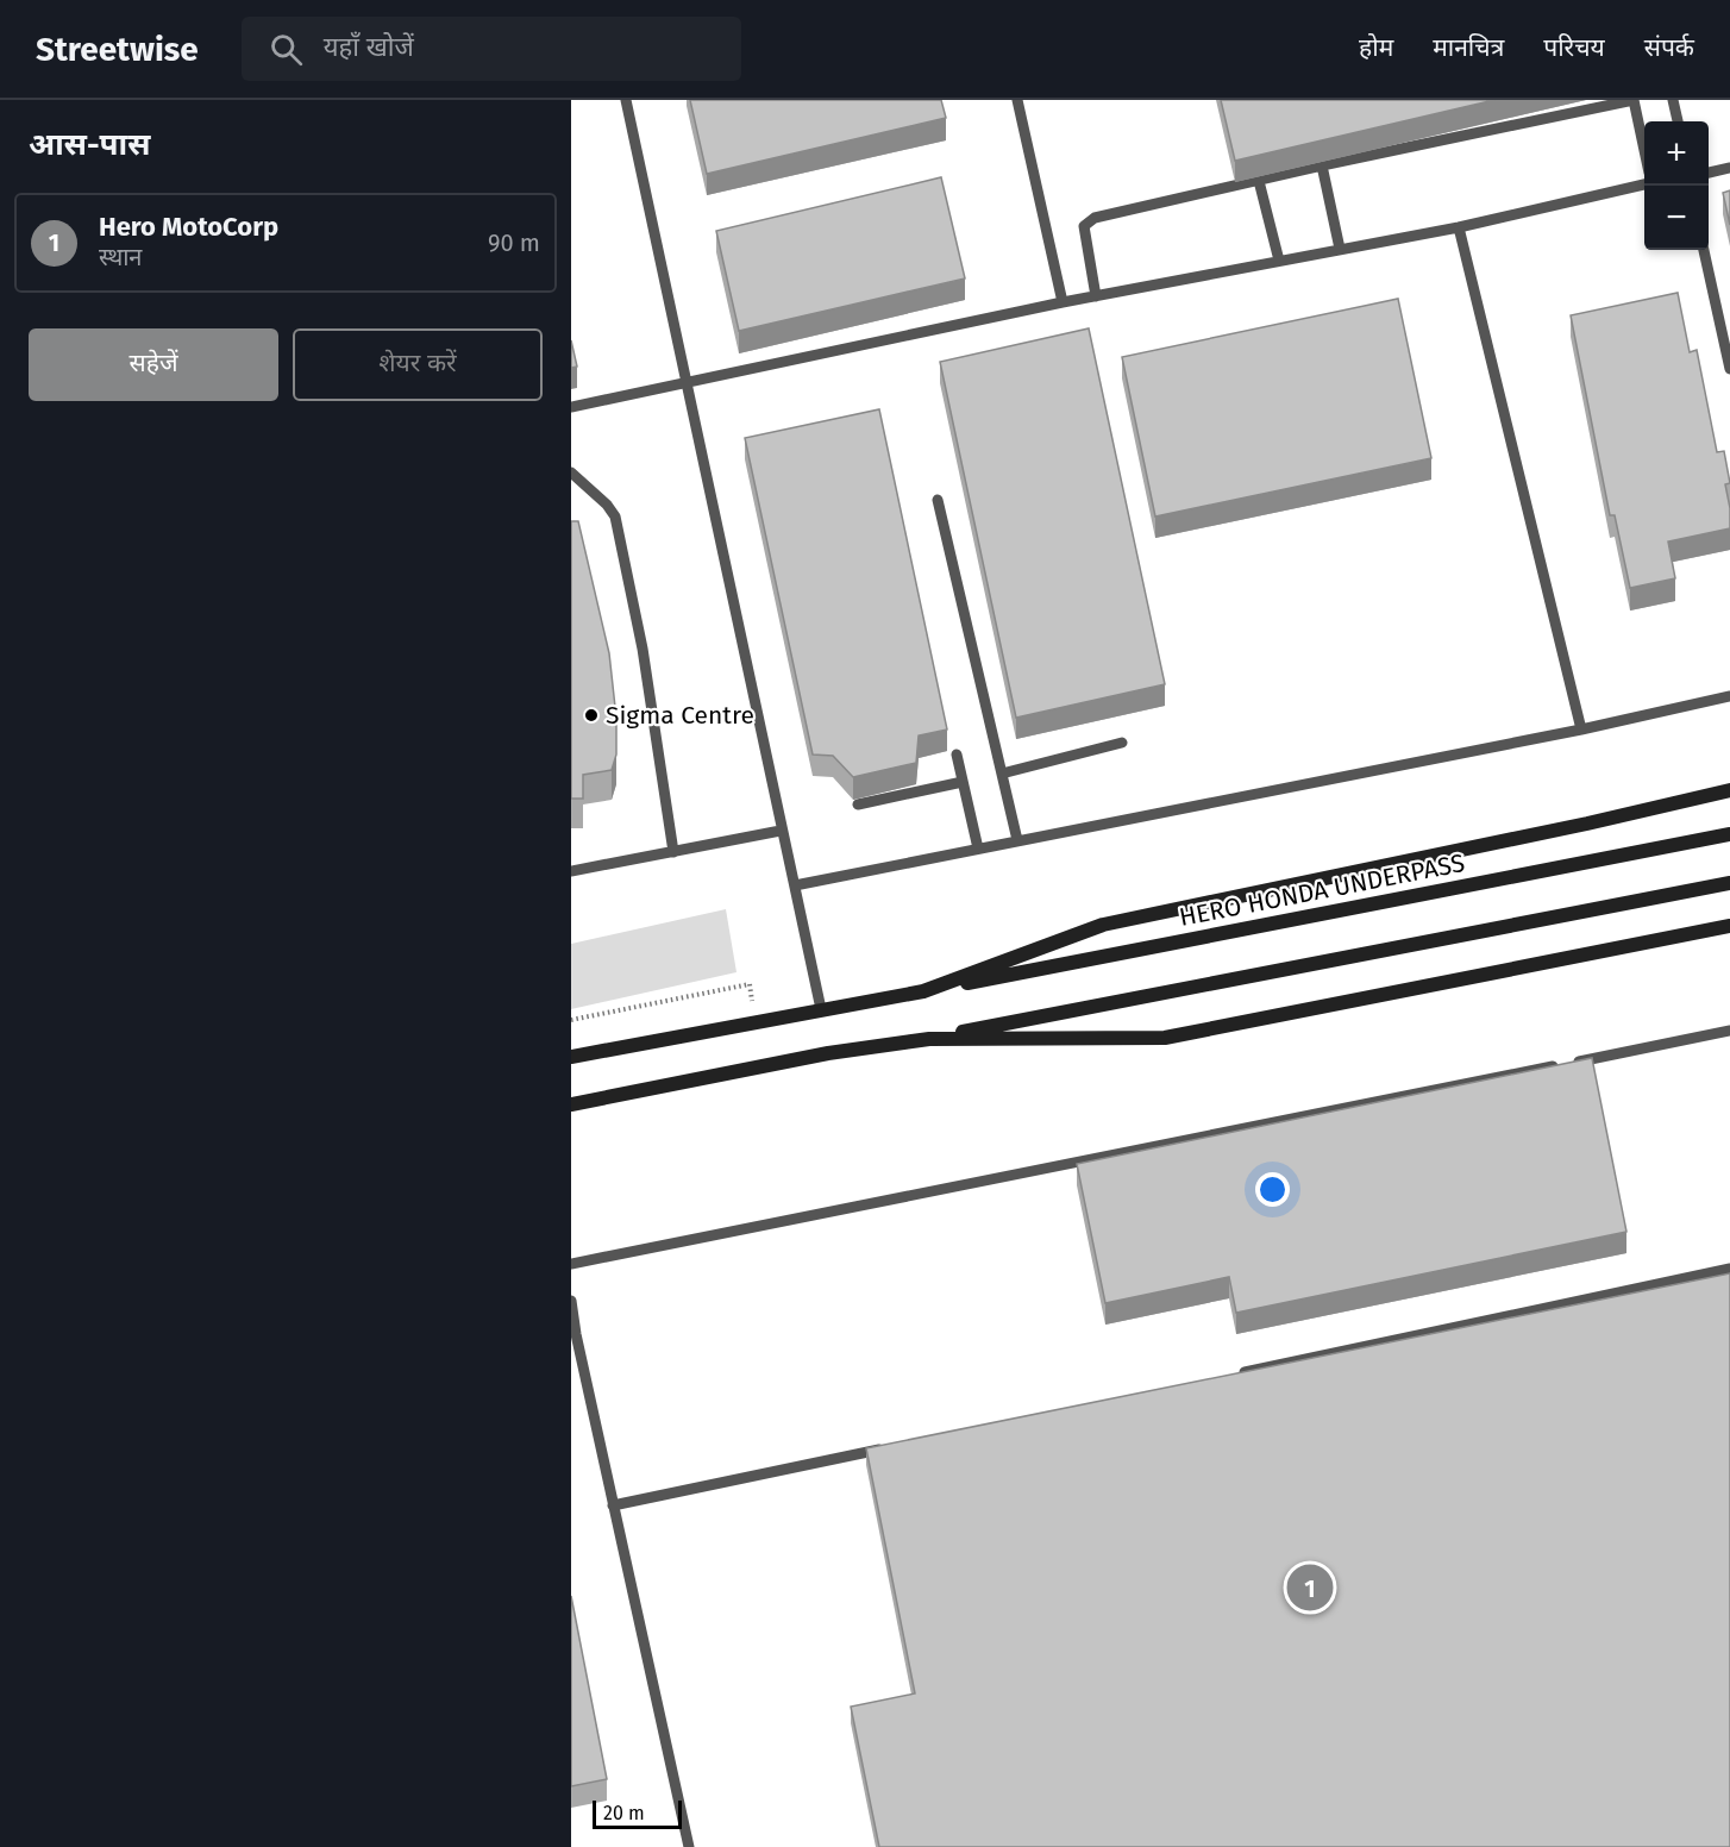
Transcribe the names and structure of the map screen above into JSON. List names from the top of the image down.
{
  "streets": {
    "main road": ["HERO HONDA UNDERPASS"]
  },
  "places": ["Sigma Centre"],
  "scale_bar": "20 m",
  "page": {
    "header": "Streetwise",
    "search": "यहाँ खोजें",
    "nav": [
      "होम",
      "मानचित्र",
      "परिचय",
      "संपर्क"
    ],
    "heading": "आस-पास",
    "map_buttons": ["+", "−"],
    "list": [
      {
        "mark": "1",
        "name": "Hero MotoCorp",
        "note": "स्थान",
        "value": "90 m"
      }
    ],
    "buttons": ["सहेजें", "शेयर करें"],
    "pins": "1",
    "scale": "20 m"
  }
}
